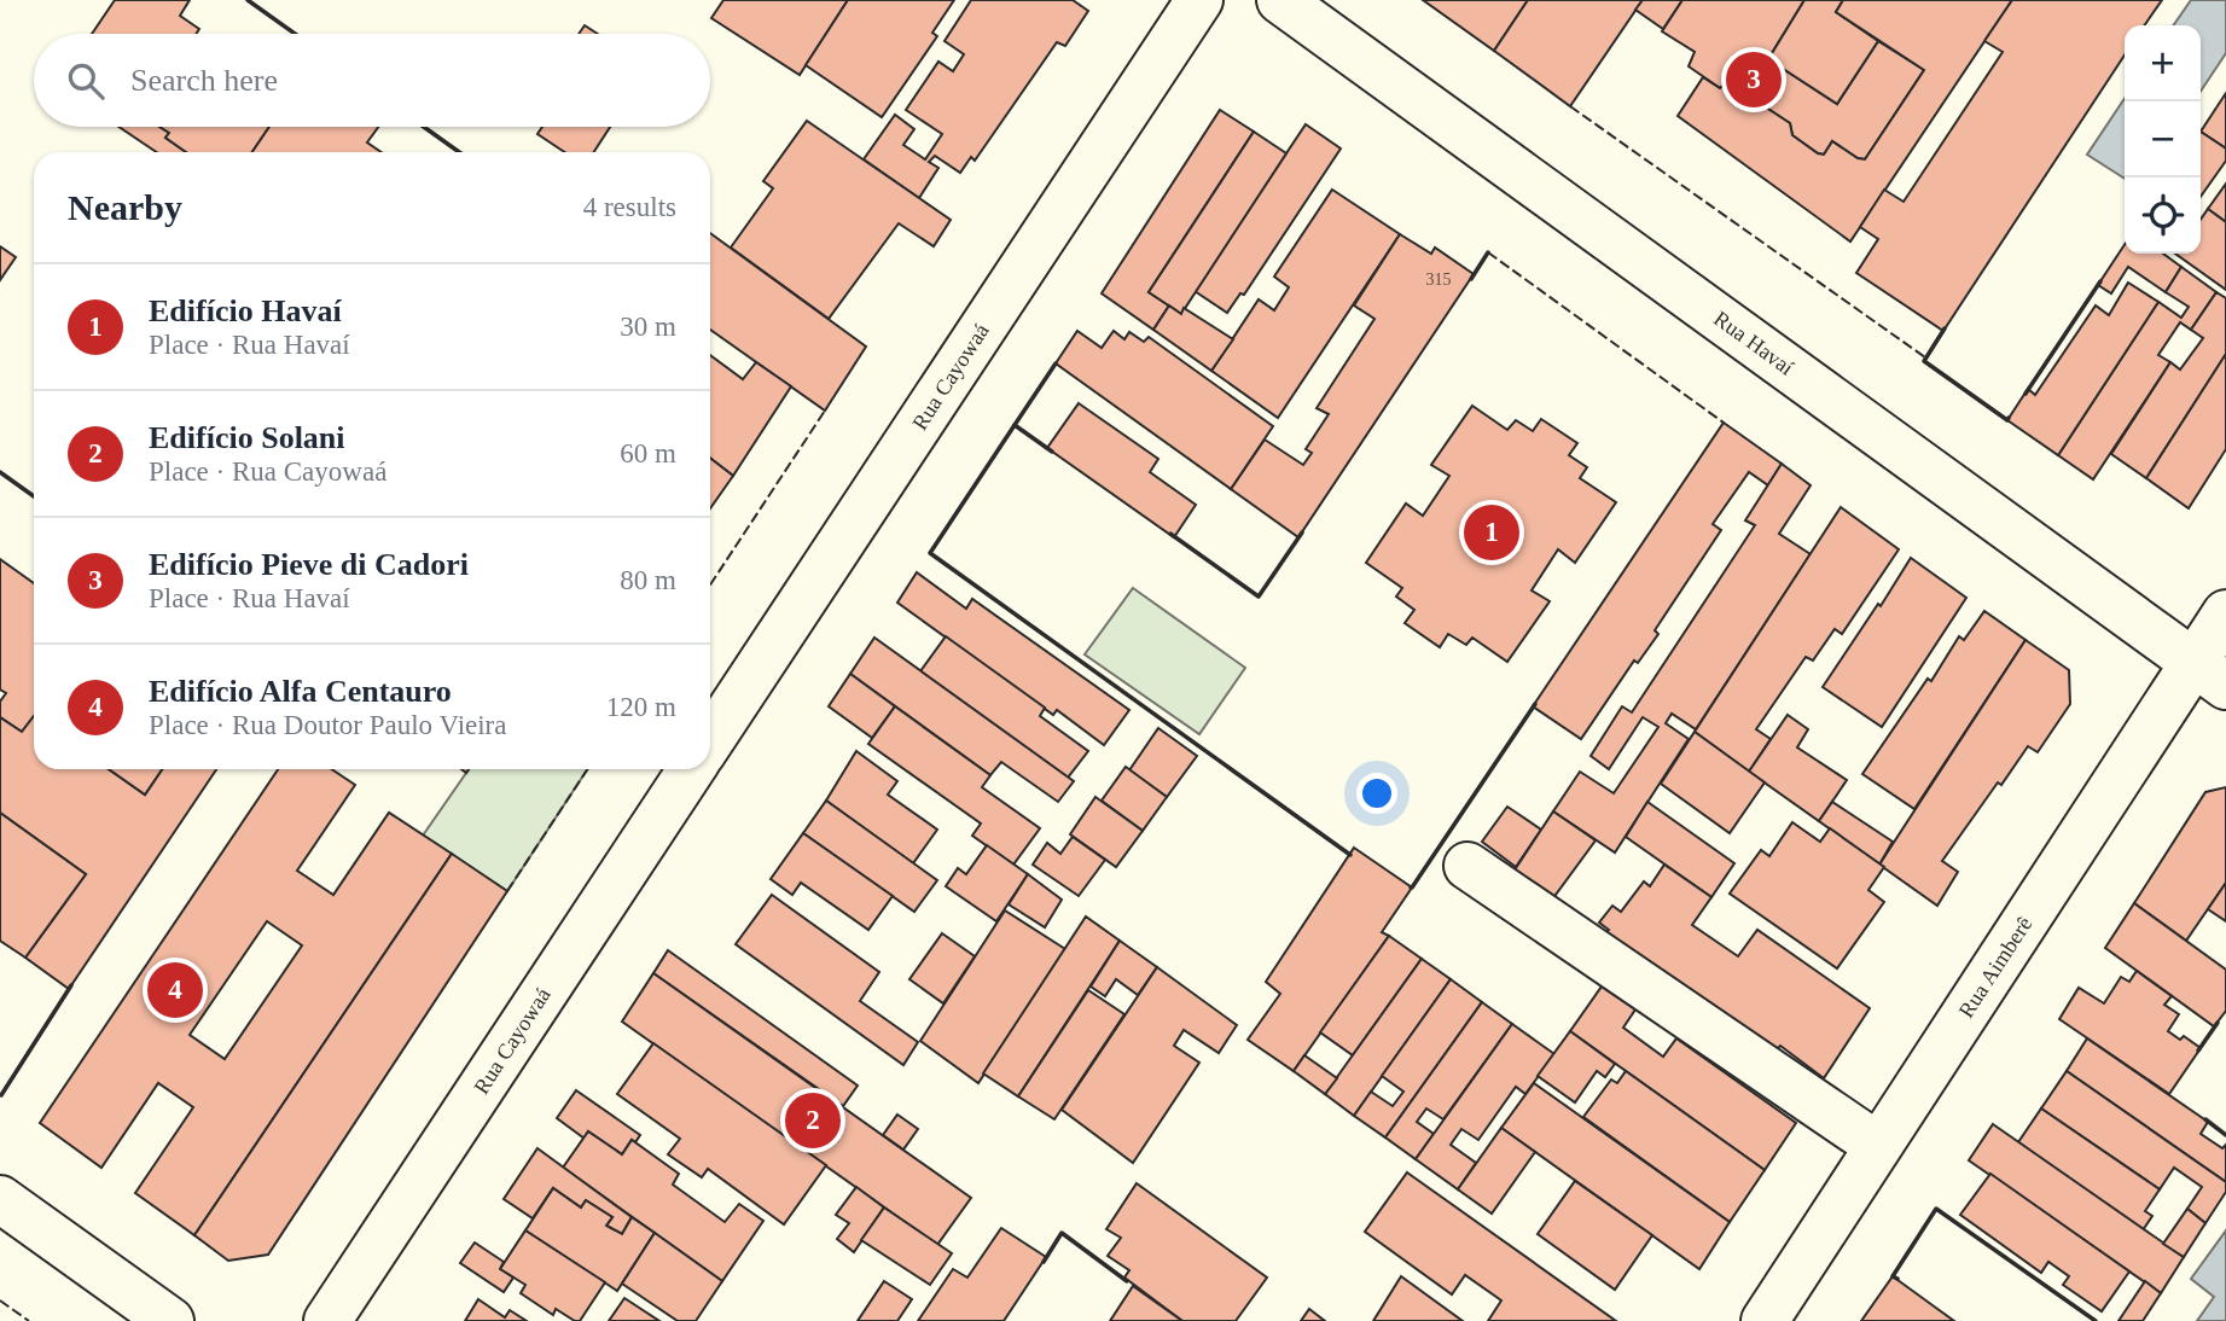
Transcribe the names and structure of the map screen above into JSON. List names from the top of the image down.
{
  "streets": {
    "street": ["Rua Havaí", "Rua Cayowaá", "Rua Aimberê"]
  },
  "crossings": [
    ["Rua Havaí", "Rua Aimberê"]
  ],
  "house_numbers": ["315"],
  "page": {
    "map_buttons": ["+", "−"],
    "search": "Search here",
    "pins": [
      "3",
      "1",
      "4",
      "2"
    ],
    "heading": ["Nearby", "4 results"],
    "list": [
      {
        "mark": "1",
        "name": "Edifício Havaí",
        "note": "Place · Rua Havaí",
        "value": "30 m"
      },
      {
        "mark": "2",
        "name": "Edifício Solani",
        "note": "Place · Rua Cayowaá",
        "value": "60 m"
      },
      {
        "mark": "3",
        "name": "Edifício Pieve di Cadori",
        "note": "Place · Rua Havaí",
        "value": "80 m"
      },
      {
        "mark": "4",
        "name": "Edifício Alfa Centauro",
        "note": "Place · Rua Doutor Paulo Vieira",
        "value": "120 m"
      }
    ]
  }
}
